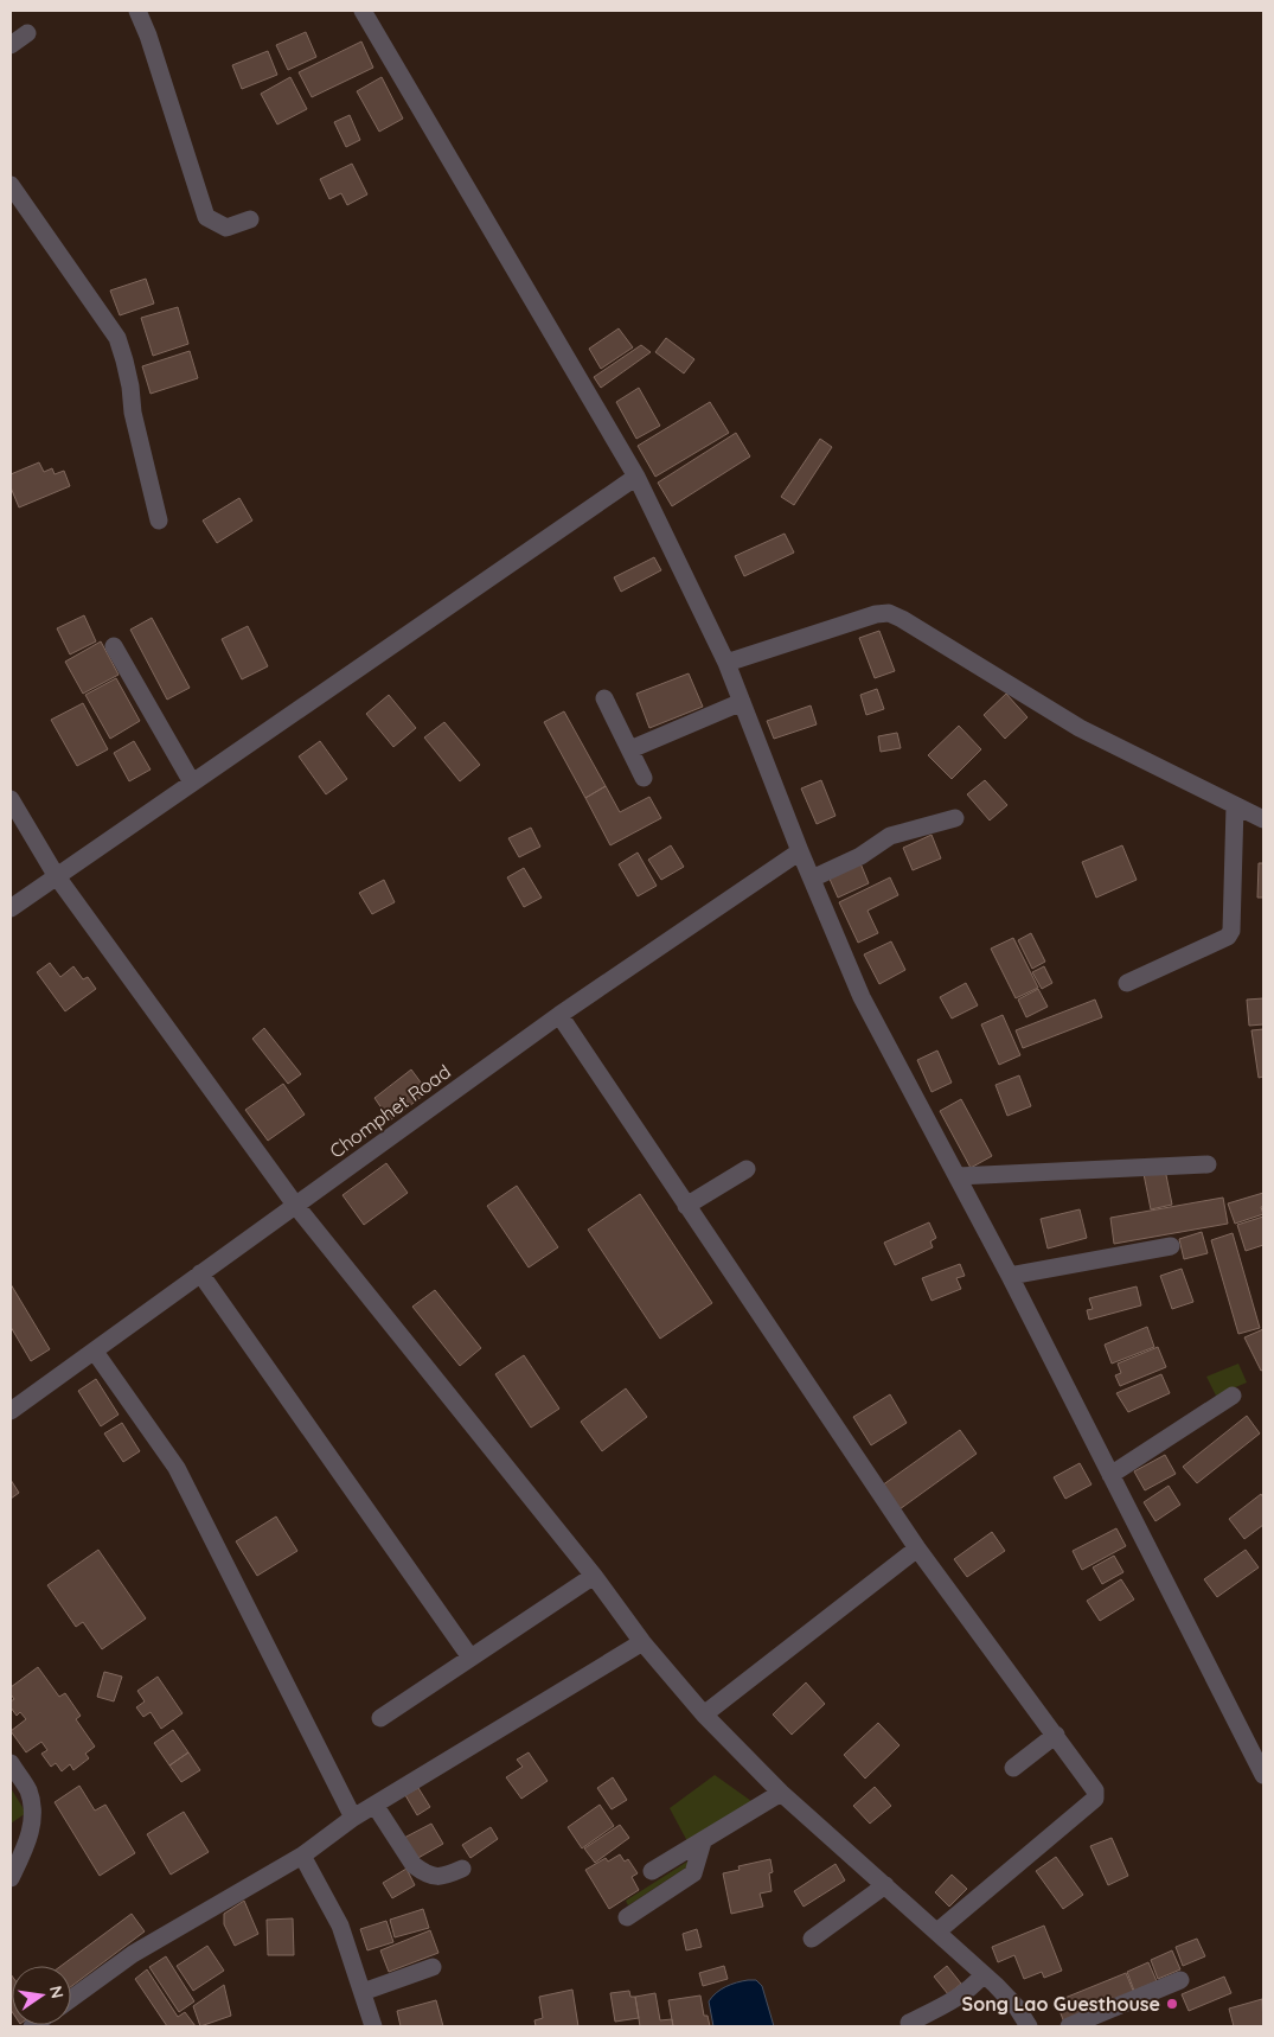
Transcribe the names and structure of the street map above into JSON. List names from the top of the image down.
{
  "streets": {
    "street": ["Chomphet Road"]
  },
  "places": ["Song Lao Guesthouse"],
  "north": "right"
}
